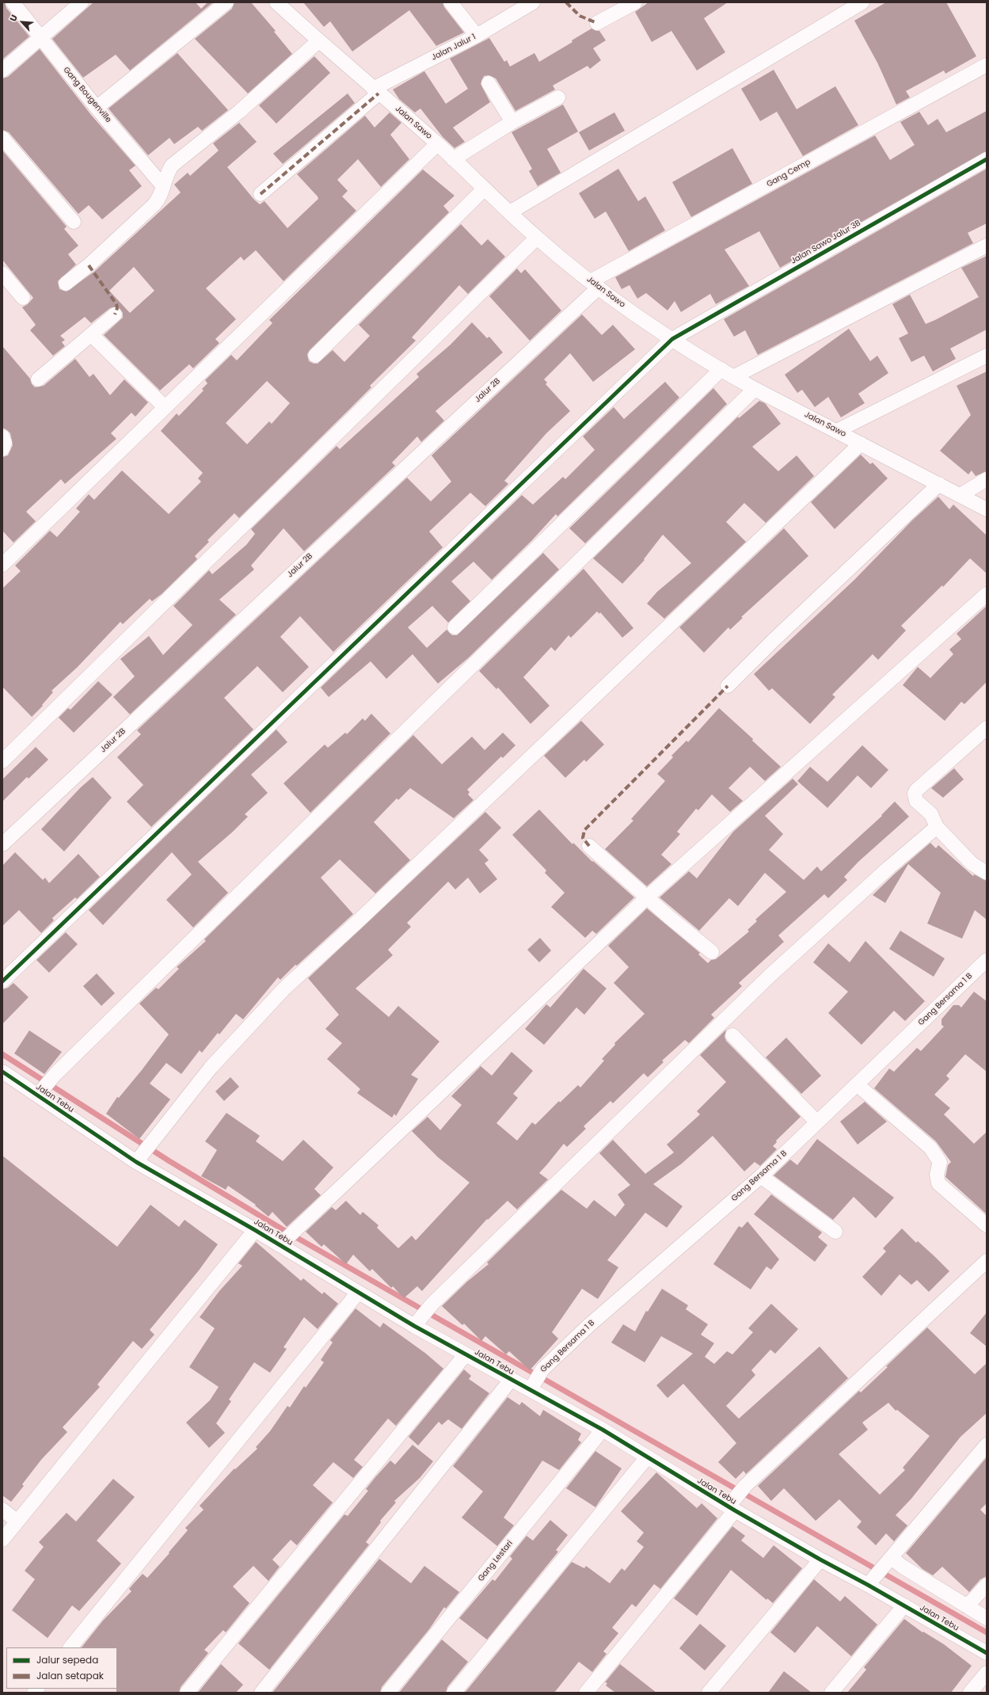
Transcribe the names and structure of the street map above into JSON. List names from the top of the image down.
{
  "streets": {
    "street": [
      "Jalan Jalur 1",
      "Gang Bougenville",
      "Jalan Sawo",
      "Gang Cemp",
      "Jalan Sawo Jalur 3B",
      "Jalur 2B",
      "Gang Bersama 1 B",
      "Jalan Tebu",
      "Gang Lestari"
    ]
  },
  "crossings": [
    ["Jalan Jalur 1", "Jalan Sawo"],
    ["Jalan Sawo", "Gang Cemp"],
    ["Jalan Sawo", "Jalan Sawo Jalur 3B"],
    ["Jalan Sawo", "Jalur 2B"],
    ["Gang Cemp", "Jalur 2B"],
    ["Gang Bersama 1 B", "Jalan Tebu"],
    ["Jalan Tebu", "Gang Lestari"]
  ],
  "legend": ["Jalur sepeda", "Jalan setapak"],
  "north": "top left"
}
